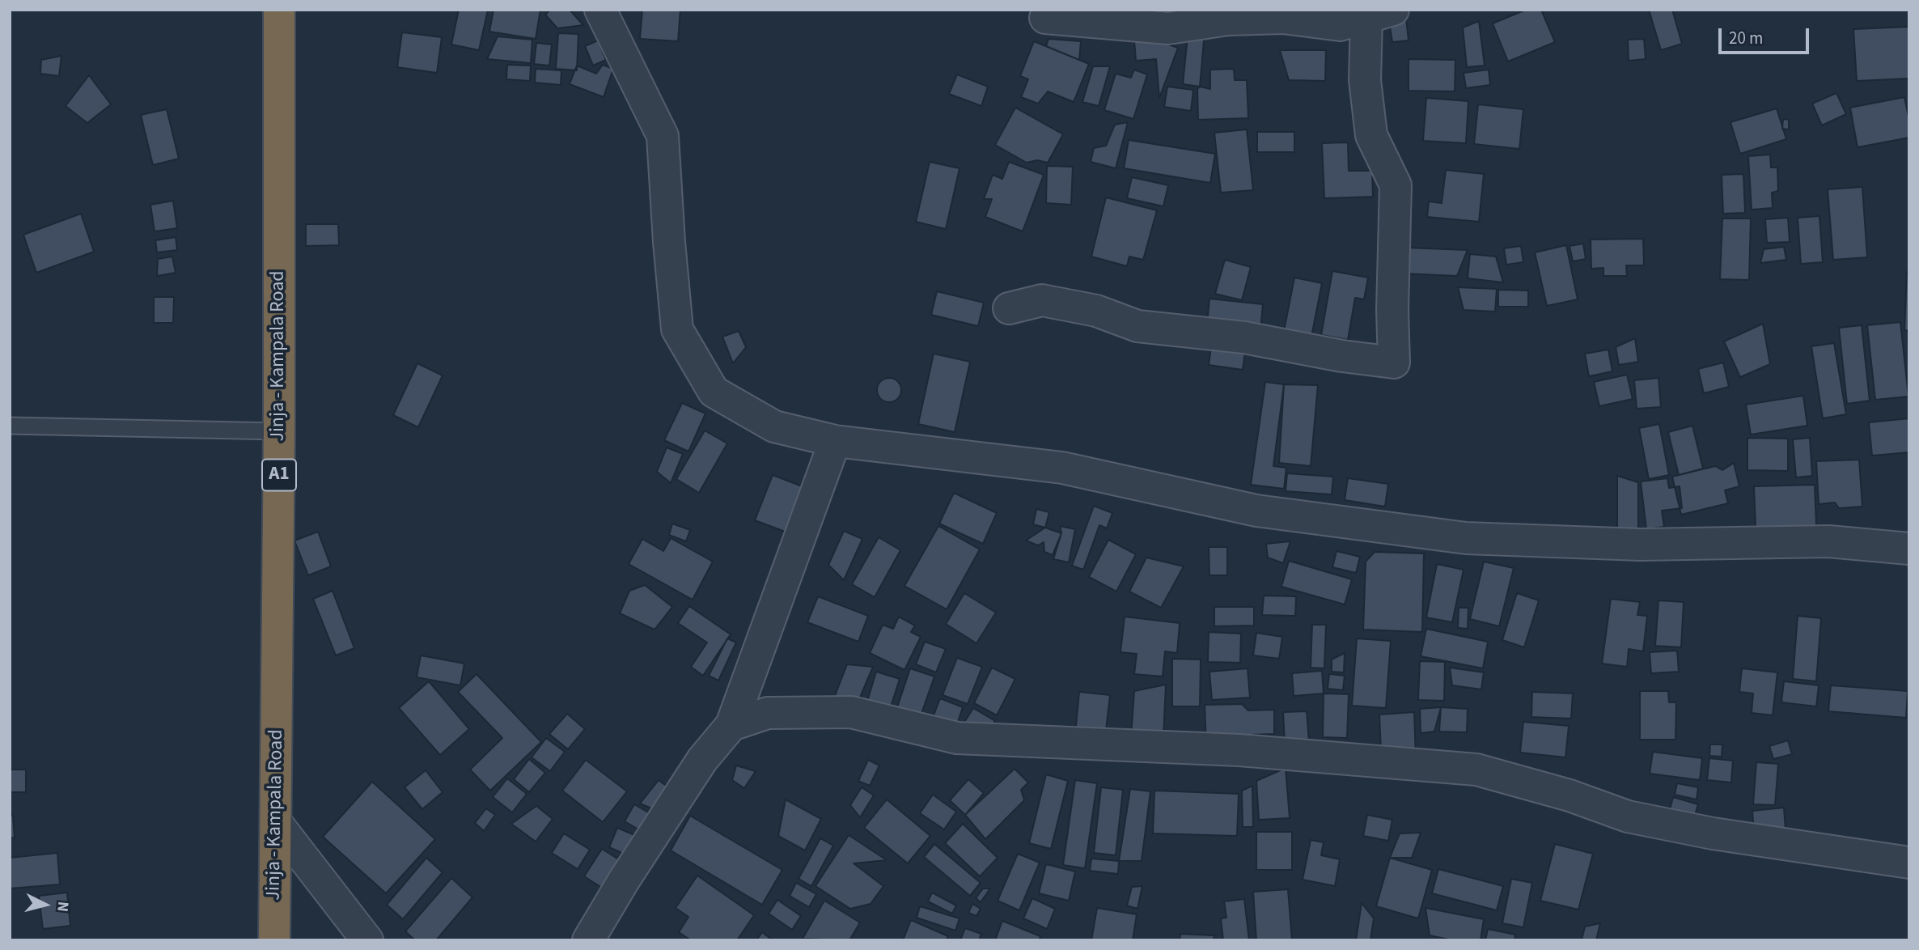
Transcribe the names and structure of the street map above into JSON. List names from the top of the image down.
{
  "streets": {
    "highway": ["Jinja - Kampala Road", "A1"]
  },
  "scale_bar": "20 m",
  "north": "right"
}
